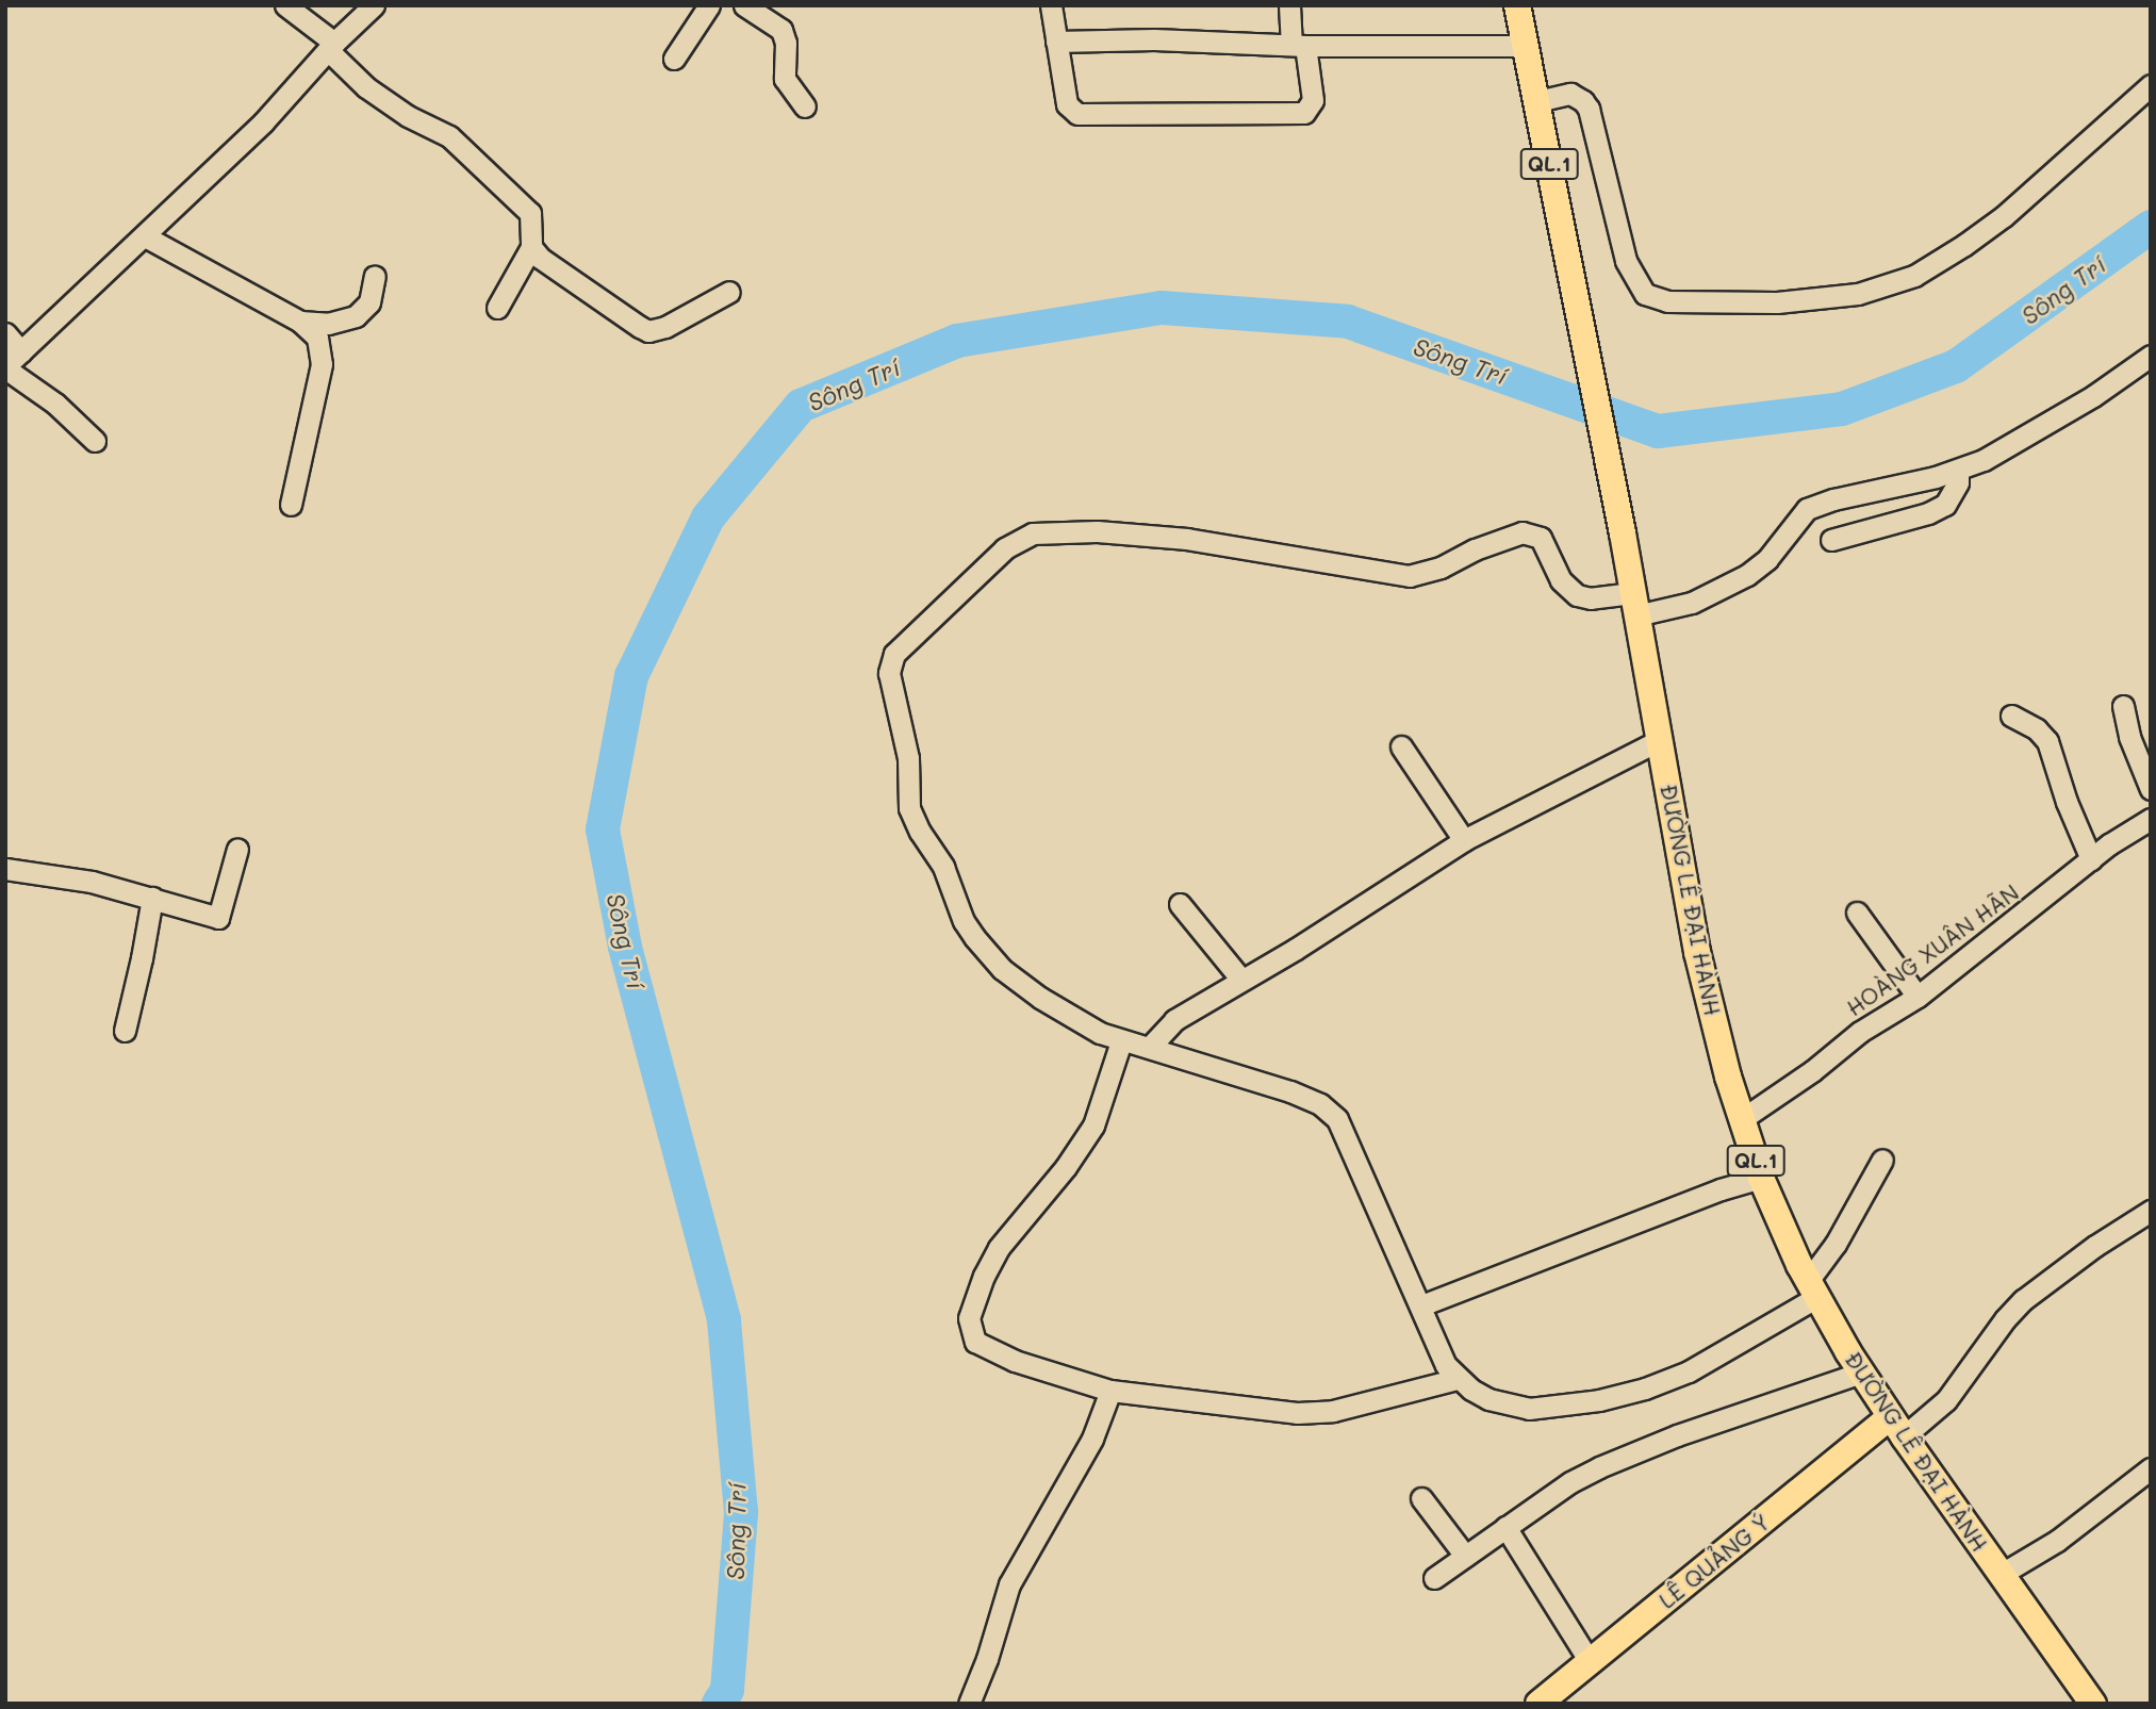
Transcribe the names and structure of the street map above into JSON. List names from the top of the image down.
{
  "streets": {
    "main road": ["QL.1", "ĐƯỜNG LÊ ĐẠI HÀNH", "LÊ QUẢNG Ý"],
    "street": ["HOÀNG XUÂN HÃN"]
  },
  "crossings": [
    ["ĐƯỜNG LÊ ĐẠI HÀNH", "HOÀNG XUÂN HÃN"],
    ["ĐƯỜNG LÊ ĐẠI HÀNH", "LÊ QUẢNG Ý"]
  ],
  "water": ["Sông Trí"]
}
